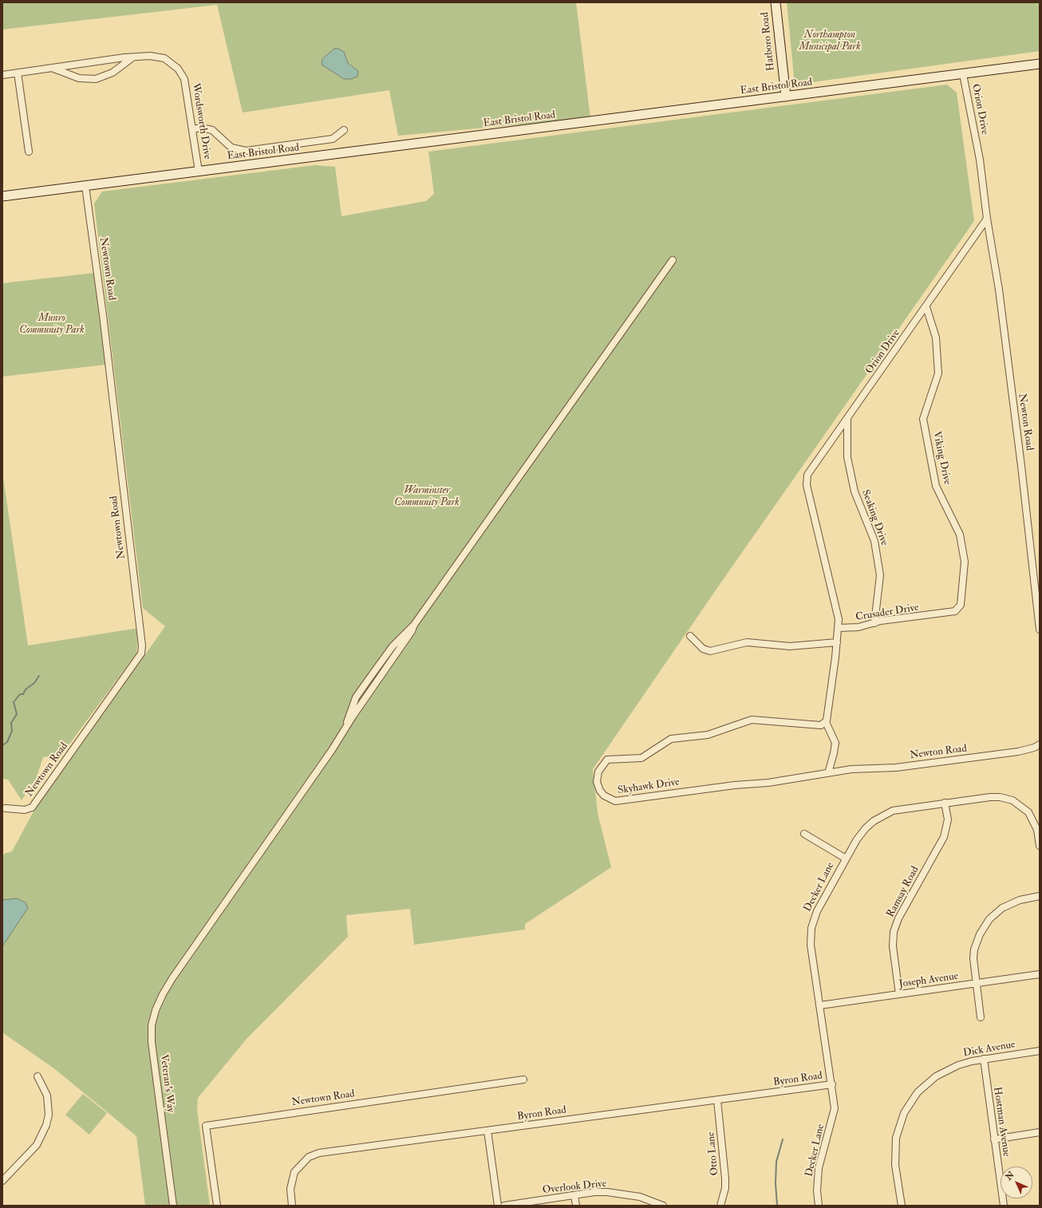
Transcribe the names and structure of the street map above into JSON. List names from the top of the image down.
{
  "streets": {
    "main road": ["Hatboro Road", "East Bristol Road"],
    "street": [
      "Orion Drive",
      "Wordsworth Drive",
      "Newtown Road",
      "Newton Road",
      "Viking Drive",
      "Seaking Drive",
      "Crusader Drive",
      "Skyhawk Drive",
      "Decker Lane",
      "Ramsay Road",
      "Joseph Avenue",
      "Dick Avenue",
      "Byron Road",
      "Veteran's Way",
      "Hostman Avenue",
      "Otto Lane",
      "Overlook Drive"
    ]
  },
  "crossings": [
    ["Hatboro Road", "East Bristol Road"],
    ["East Bristol Road", "Orion Drive"],
    ["East Bristol Road", "Wordsworth Drive"],
    ["East Bristol Road", "Newtown Road"],
    ["Orion Drive", "Newton Road"],
    ["Orion Drive", "Viking Drive"],
    ["Orion Drive", "Seaking Drive"],
    ["Orion Drive", "Crusader Drive"],
    ["Newton Road", "Skyhawk Drive"],
    ["Viking Drive", "Crusader Drive"],
    ["Seaking Drive", "Crusader Drive"],
    ["Decker Lane", "Ramsay Road"],
    ["Decker Lane", "Joseph Avenue"],
    ["Decker Lane", "Byron Road"],
    ["Ramsay Road", "Joseph Avenue"],
    ["Dick Avenue", "Hostman Avenue"],
    ["Byron Road", "Otto Lane"]
  ],
  "parks": ["Northampton Municipal Park", "Munro Community Park", "Warminster Community Park"],
  "north": "top left"
}
